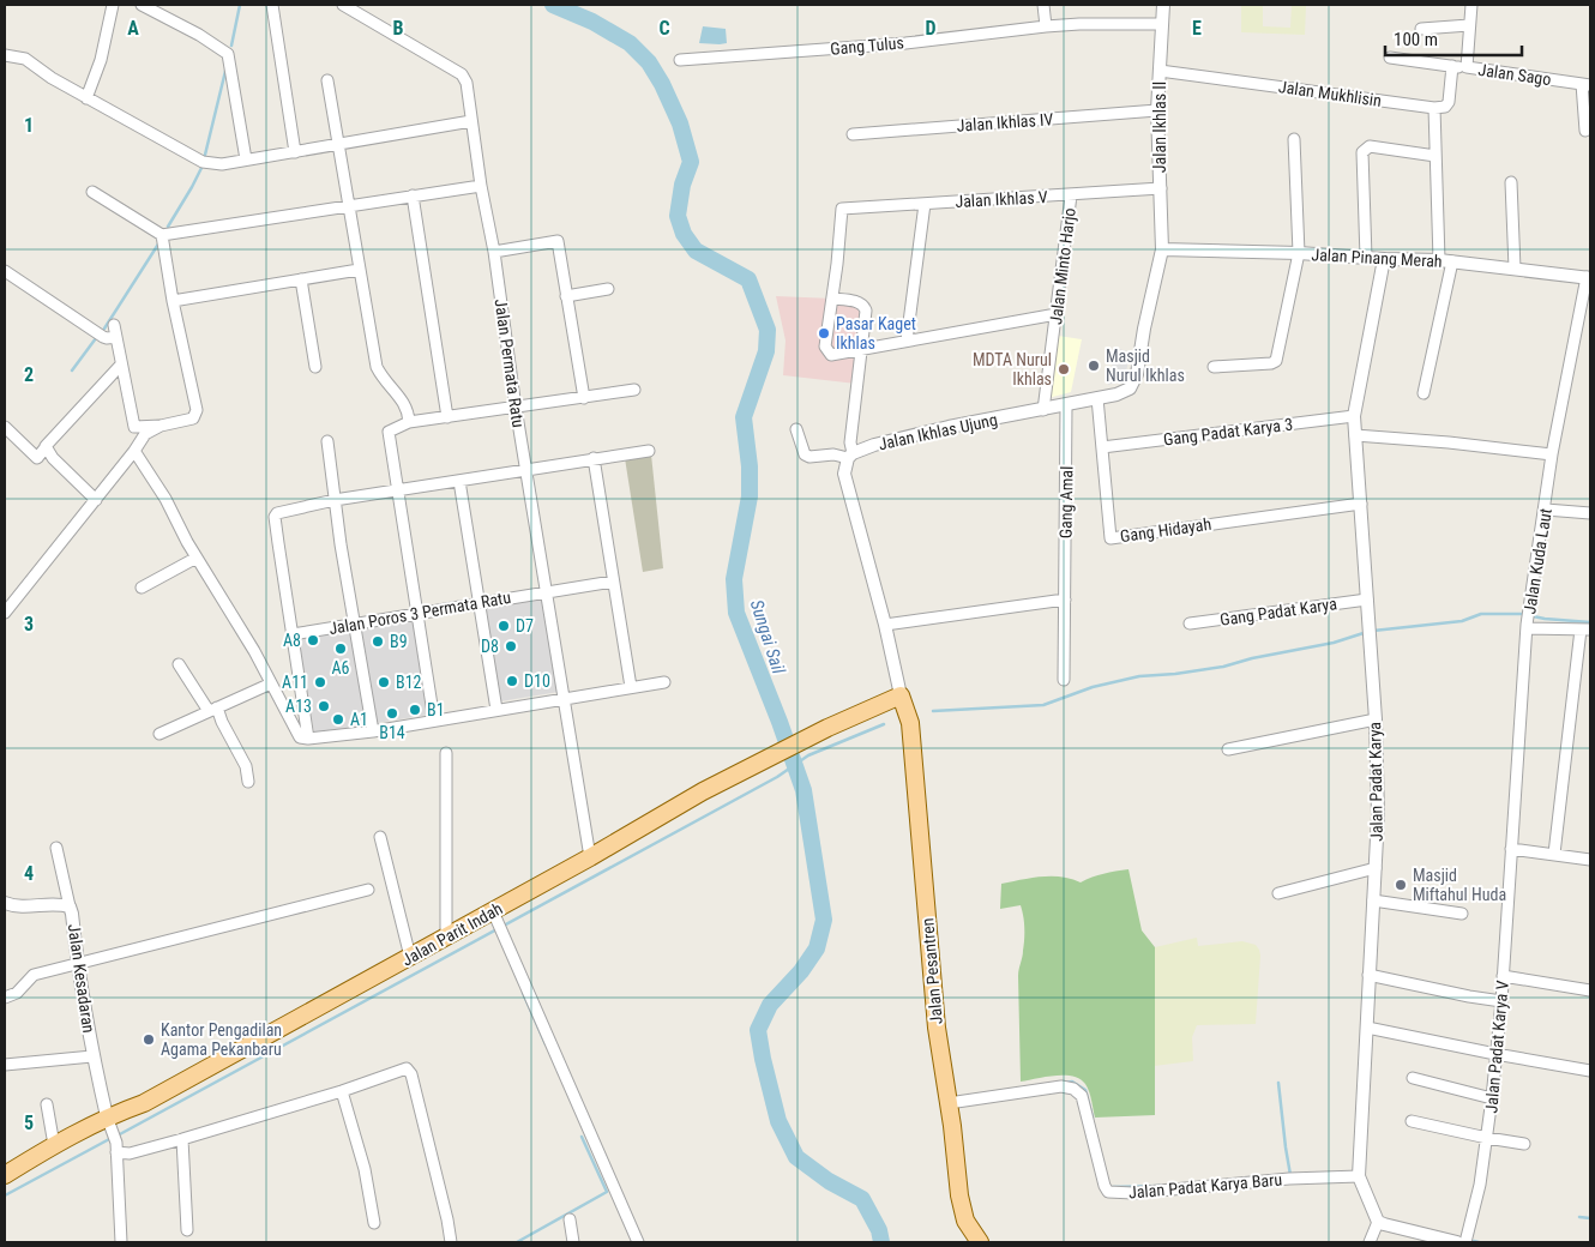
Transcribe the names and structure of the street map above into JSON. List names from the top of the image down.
{
  "streets": {
    "main road": ["Jalan Parit Indah", "Jalan Pesantren"],
    "street": [
      "Gang Tulus",
      "Jalan Sago",
      "Jalan Mukhlisin",
      "Jalan Ikhlas IV",
      "Jalan Ikhlas II",
      "Jalan Ikhlas V",
      "Jalan Pinang Merah",
      "Jalan Minto Harjo",
      "Jalan Permata Ratu",
      "Jalan Ikhlas Ujung",
      "Gang Padat Karya 3",
      "Gang Amal",
      "Gang Hidayah",
      "Jalan Kuda Laut",
      "Gang Padat Karya",
      "Jalan Poros 3 Permata Ratu",
      "Jalan Padat Karya",
      "Jalan Kesadaran",
      "Jalan Padat Karya V",
      "Jalan Padat Karya Baru"
    ]
  },
  "crossings": [
    ["Gang Tulus", "Jalan Ikhlas II"],
    ["Jalan Mukhlisin", "Jalan Ikhlas II"],
    ["Jalan Ikhlas IV", "Jalan Ikhlas II"],
    ["Jalan Ikhlas II", "Jalan Ikhlas V"],
    ["Jalan Ikhlas II", "Jalan Pinang Merah"],
    ["Jalan Ikhlas II", "Jalan Ikhlas Ujung"],
    ["Jalan Ikhlas V", "Jalan Minto Harjo"],
    ["Jalan Pinang Merah", "Jalan Ikhlas Ujung"],
    ["Jalan Pinang Merah", "Jalan Kuda Laut"],
    ["Jalan Pinang Merah", "Jalan Padat Karya"],
    ["Jalan Minto Harjo", "Jalan Ikhlas Ujung"],
    ["Jalan Permata Ratu", "Jalan Poros 3 Permata Ratu"],
    ["Jalan Permata Ratu", "Jalan Parit Indah"],
    ["Jalan Ikhlas Ujung", "Gang Amal"],
    ["Jalan Ikhlas Ujung", "Gang Hidayah"],
    ["Gang Padat Karya 3", "Gang Hidayah"],
    ["Gang Padat Karya 3", "Jalan Padat Karya"],
    ["Gang Hidayah", "Jalan Padat Karya"],
    ["Jalan Kuda Laut", "Jalan Padat Karya V"],
    ["Gang Padat Karya", "Jalan Padat Karya"],
    ["Jalan Padat Karya", "Jalan Padat Karya Baru"],
    ["Jalan Parit Indah", "Jalan Pesantren"],
    ["Jalan Parit Indah", "Jalan Kesadaran"],
    ["Jalan Pesantren", "Jalan Padat Karya Baru"]
  ],
  "water": ["Sungai Sail"],
  "places": [
    "Pasar Kaget Ikhlas",
    "Masjid Nurul Ikhlas",
    "MDTA Nurul Ikhlas",
    "D7",
    "A8",
    "B9",
    "D8",
    "A6",
    "D10",
    "A11",
    "B12",
    "A13",
    "B1",
    "B14",
    "A1",
    "Masjid Miftahul Huda",
    "Kantor Pengadilan Agama Pekanbaru"
  ],
  "scale_bar": "100 m",
  "grid": {
    "columns": [
      "A",
      "B",
      "C",
      "D",
      "E"
    ],
    "rows": [
      "1",
      "2",
      "3",
      "4",
      "5"
    ]
  }
}
